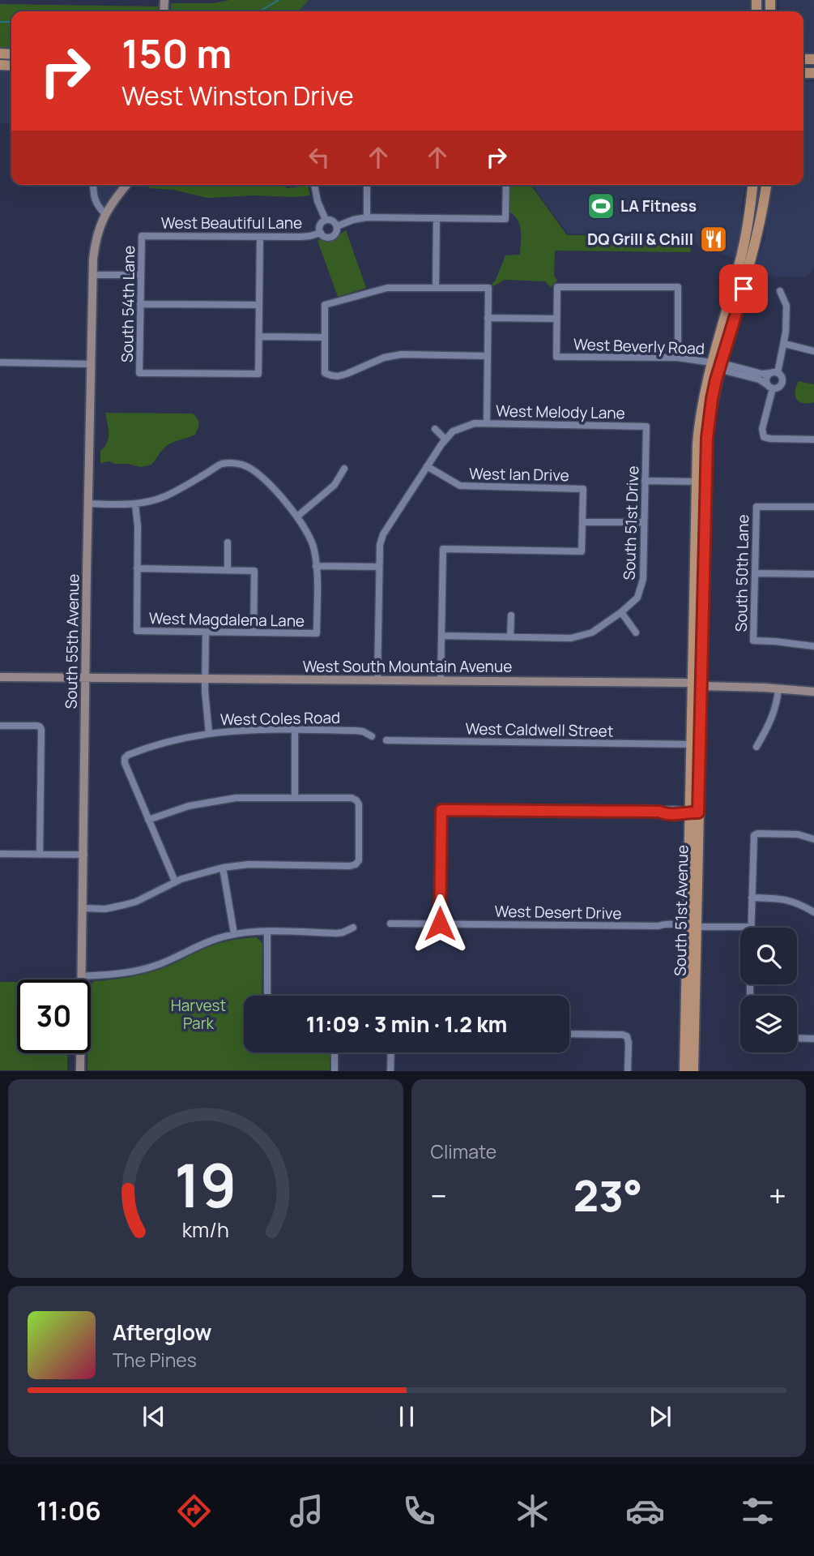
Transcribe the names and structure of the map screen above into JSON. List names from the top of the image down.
{
  "streets": {
    "main road": ["South 51st Avenue"],
    "street": [
      "West Beautiful Lane",
      "South 54th Lane",
      "West Beverly Road",
      "West Melody Lane",
      "West Ian Drive",
      "South 51st Drive",
      "South 50th Lane",
      "West Magdalena Lane",
      "South 55th Avenue",
      "West South Mountain Avenue",
      "West Coles Road",
      "West Caldwell Street",
      "West Desert Drive"
    ]
  },
  "crossings": [
    ["West Beautiful Lane", "South 54th Lane"],
    ["West Beverly Road", "South 51st Avenue"],
    ["West Melody Lane", "South 51st Drive"],
    ["South 55th Avenue", "West South Mountain Avenue"],
    ["West South Mountain Avenue", "South 51st Avenue"],
    ["West Caldwell Street", "South 51st Avenue"],
    ["South 51st Avenue", "West Desert Drive"]
  ],
  "parks": ["Harvest Park"],
  "places": {
    "sports": ["LA Fitness"],
    "restaurant": ["DQ Grill & Chill"]
  },
  "page": {
    "turn": ["150 m", "West Winston Drive"],
    "limit": "30",
    "trip": "11:09 · 3 min · 1.2 km",
    "tile": "Climate",
    "heat": ["−", "23°", "+"],
    "song": ["Afterglow", "The Pines"],
    "tabs": "11:06",
    "gauge": ["19", "km/h"]
  }
}
